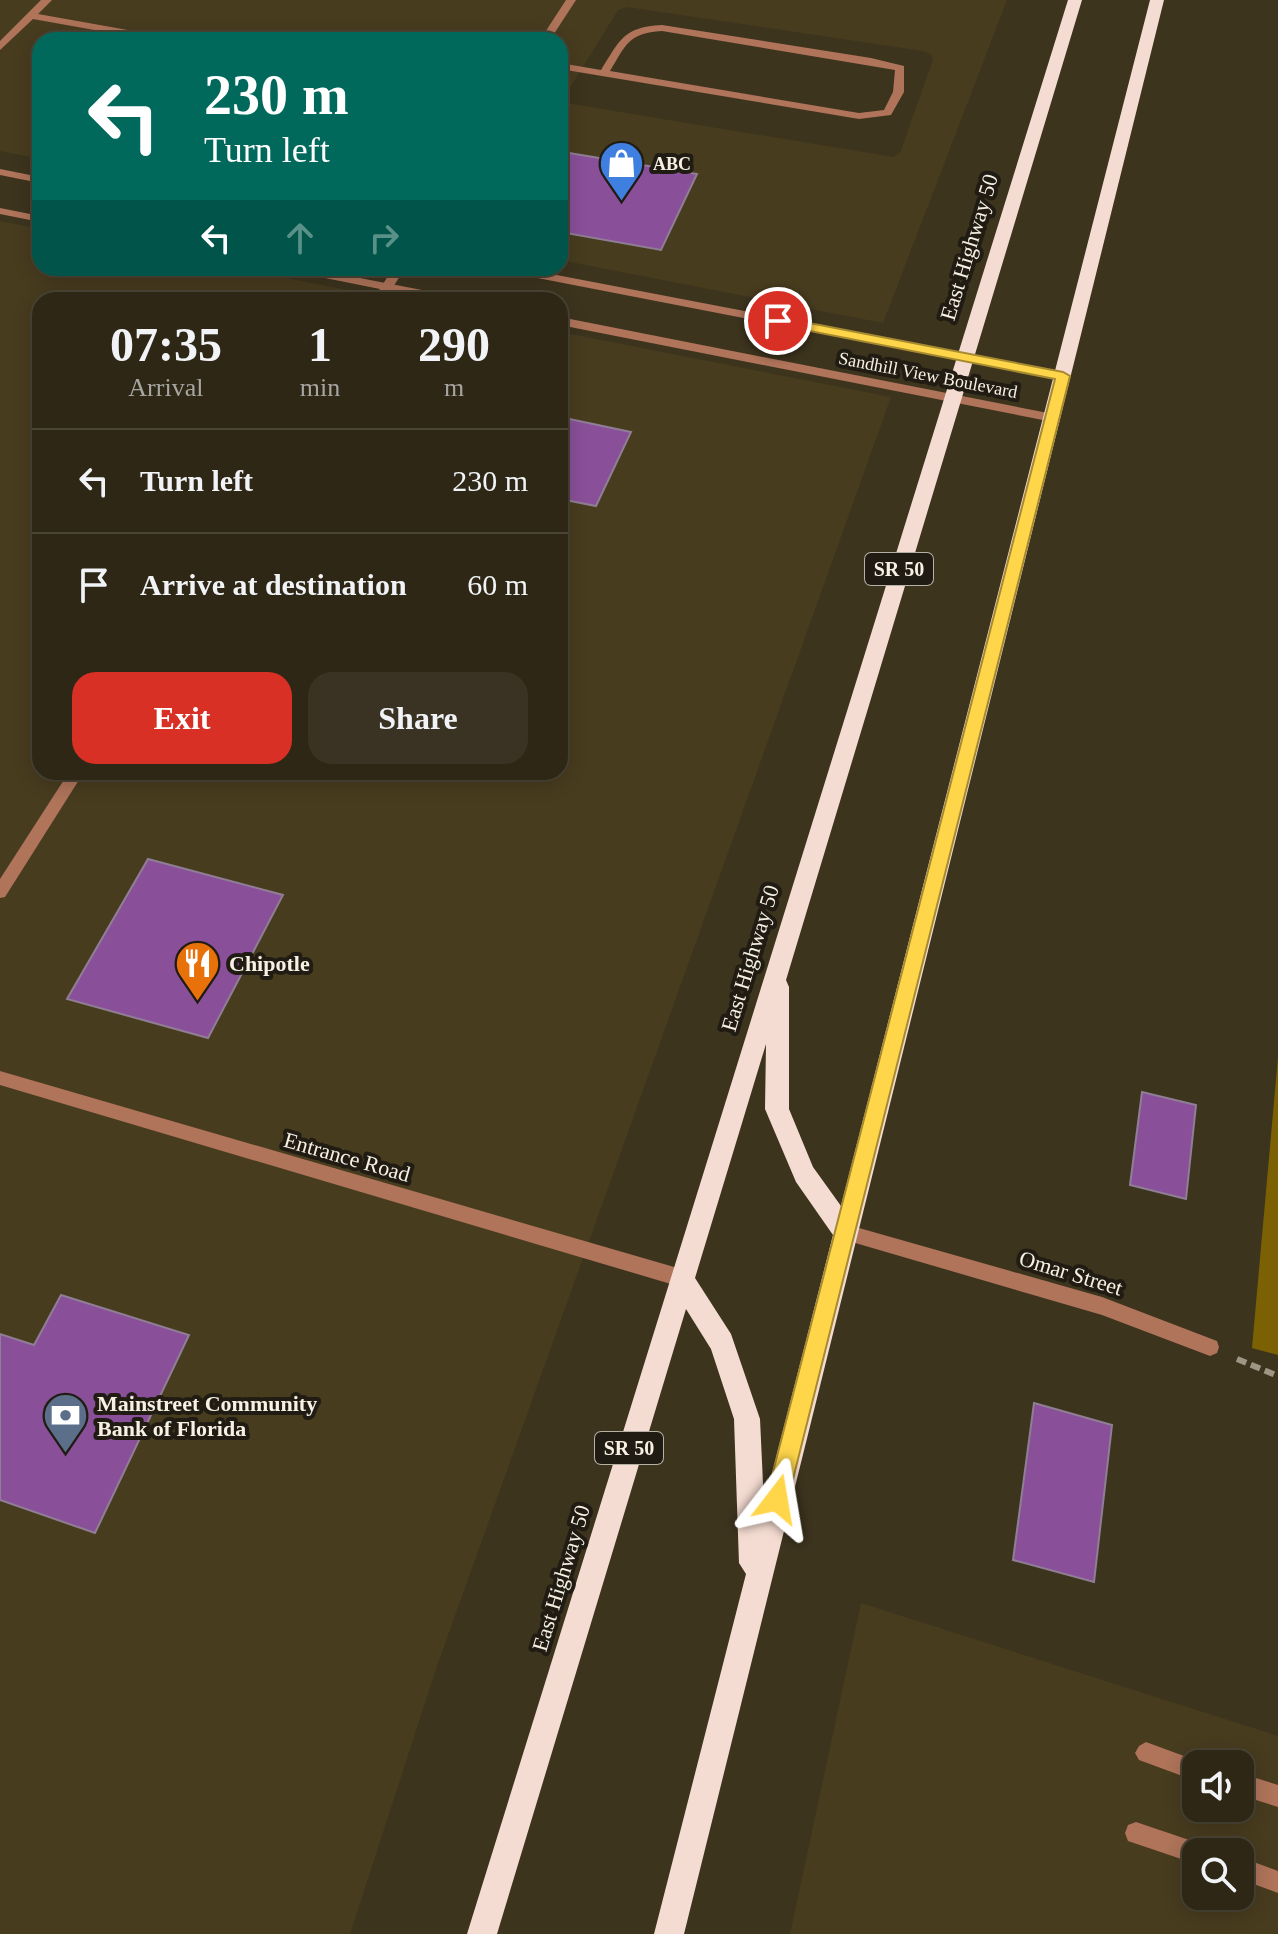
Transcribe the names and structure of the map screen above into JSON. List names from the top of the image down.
{
  "streets": {
    "highway": ["East Highway 50", "SR 50"],
    "street": ["Sandhill View Boulevard", "Entrance Road", "Omar Street"]
  },
  "crossings": [
    ["East Highway 50", "Sandhill View Boulevard"],
    ["East Highway 50", "Entrance Road"]
  ],
  "places": {
    "shop": ["ABC"],
    "restaurant": ["Chipotle"],
    "bank": ["Mainstreet Community Bank of Florida"]
  },
  "page": {
    "turn": ["230 m", "Turn left"],
    "eta": [
      "07:35",
      "Arrival",
      "1",
      "min",
      "290",
      "m"
    ],
    "list": [
      {
        "name": "Turn left",
        "value": "230 m"
      },
      {
        "name": "Arrive at destination",
        "value": "60 m"
      }
    ],
    "buttons": ["Exit", "Share"]
  }
}
